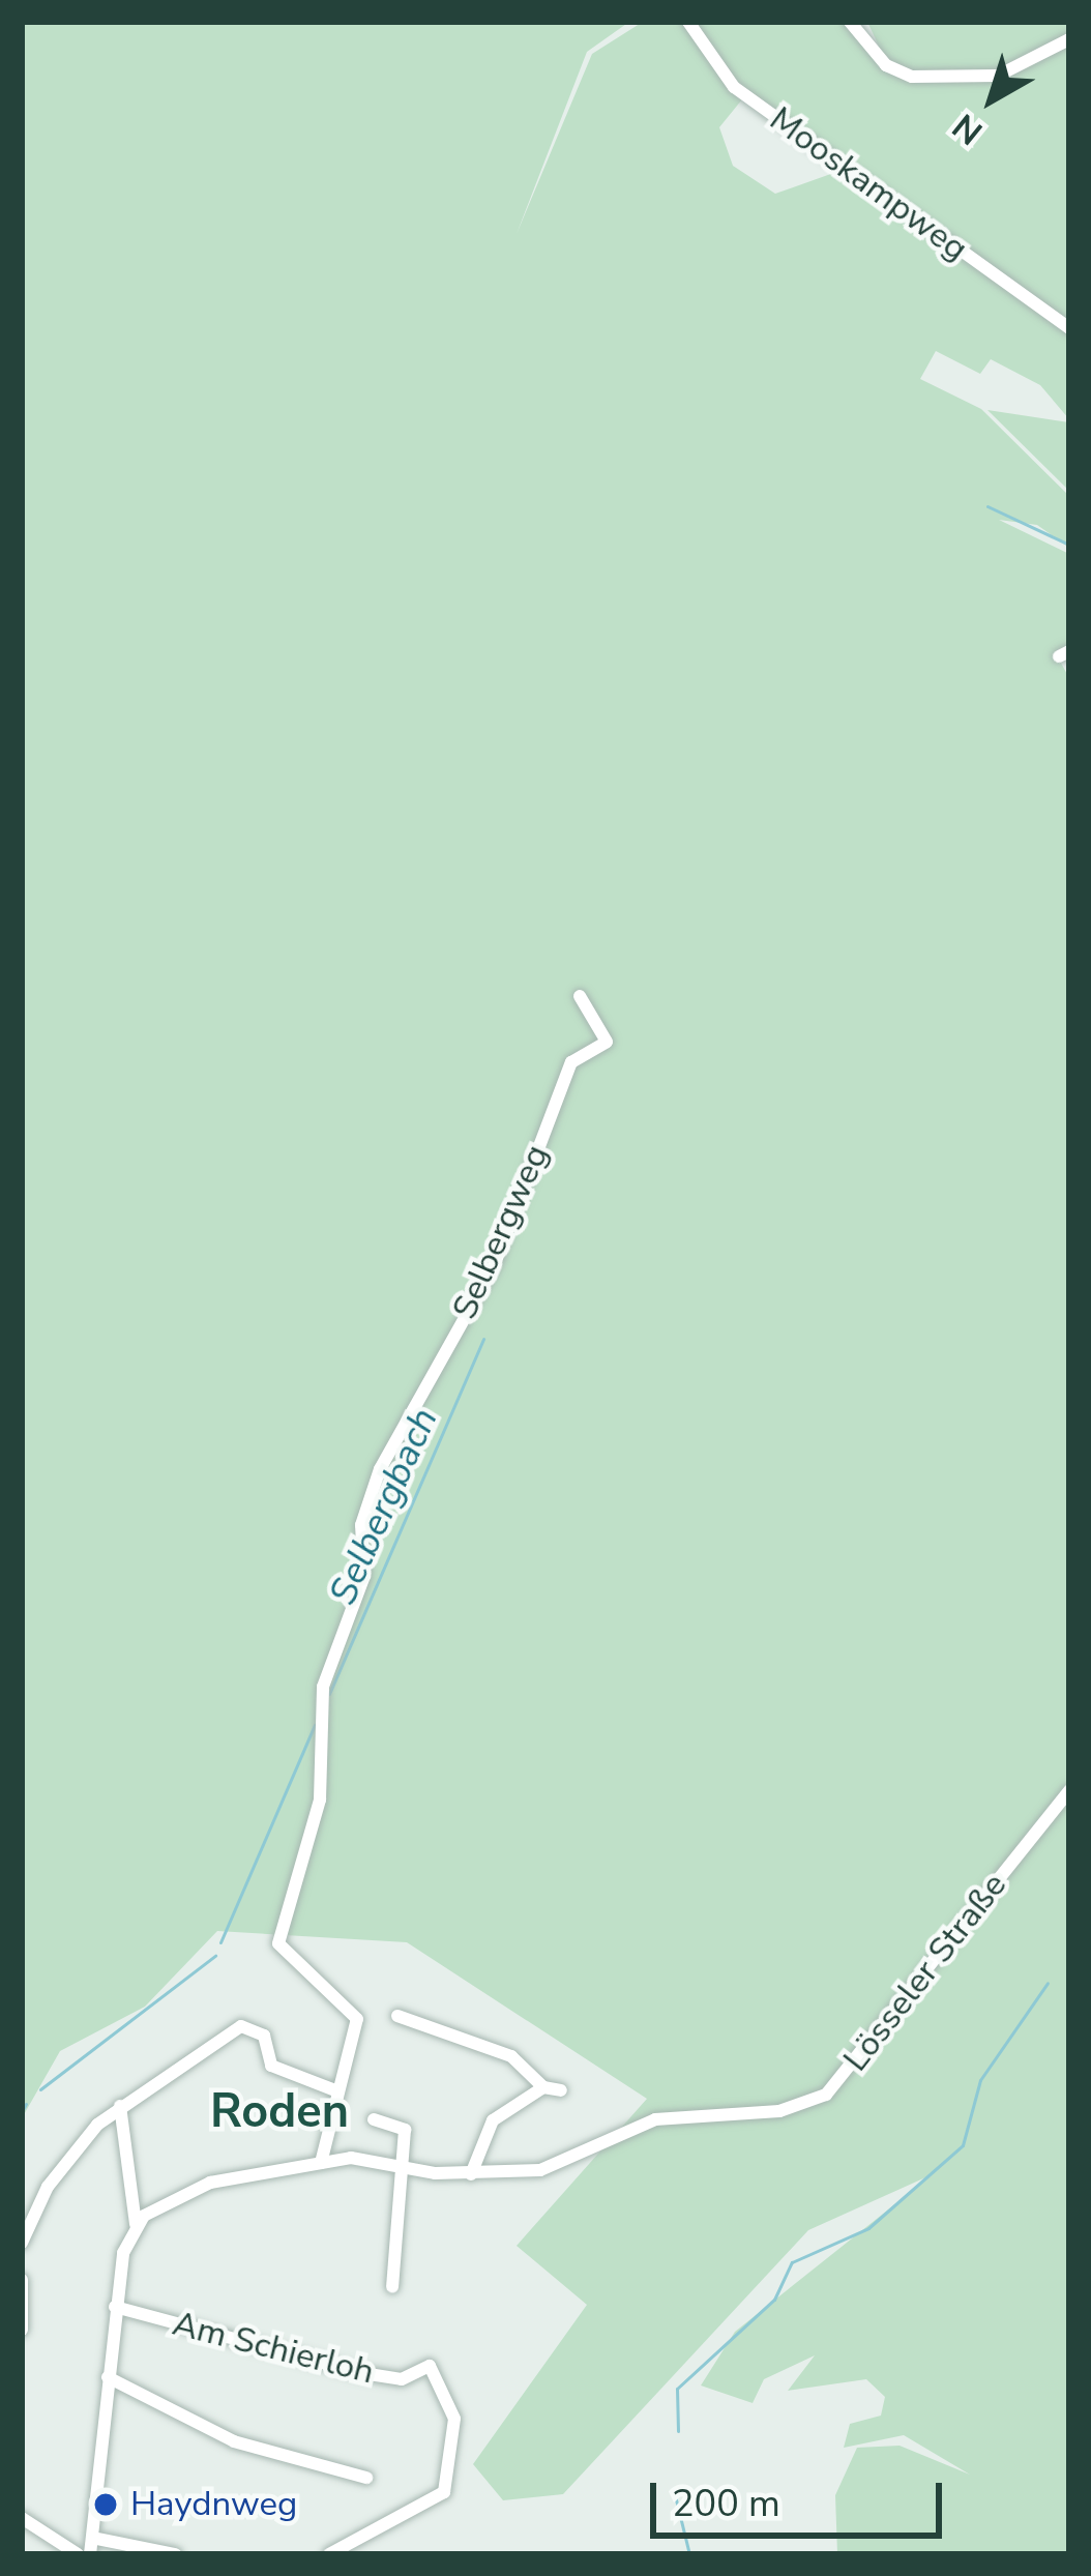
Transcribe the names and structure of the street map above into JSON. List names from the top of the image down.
{
  "streets": {
    "street": [
      "Mooskampweg",
      "Selbergweg",
      "Lösseler Straße",
      "Am Schierloh"
    ]
  },
  "crossings": [
    ["Selbergweg", "Lösseler Straße"]
  ],
  "districts": ["Roden"],
  "water": ["Selbergbach"],
  "places": ["Haydnweg"],
  "scale_bar": "200 m",
  "north": "bottom left"
}
